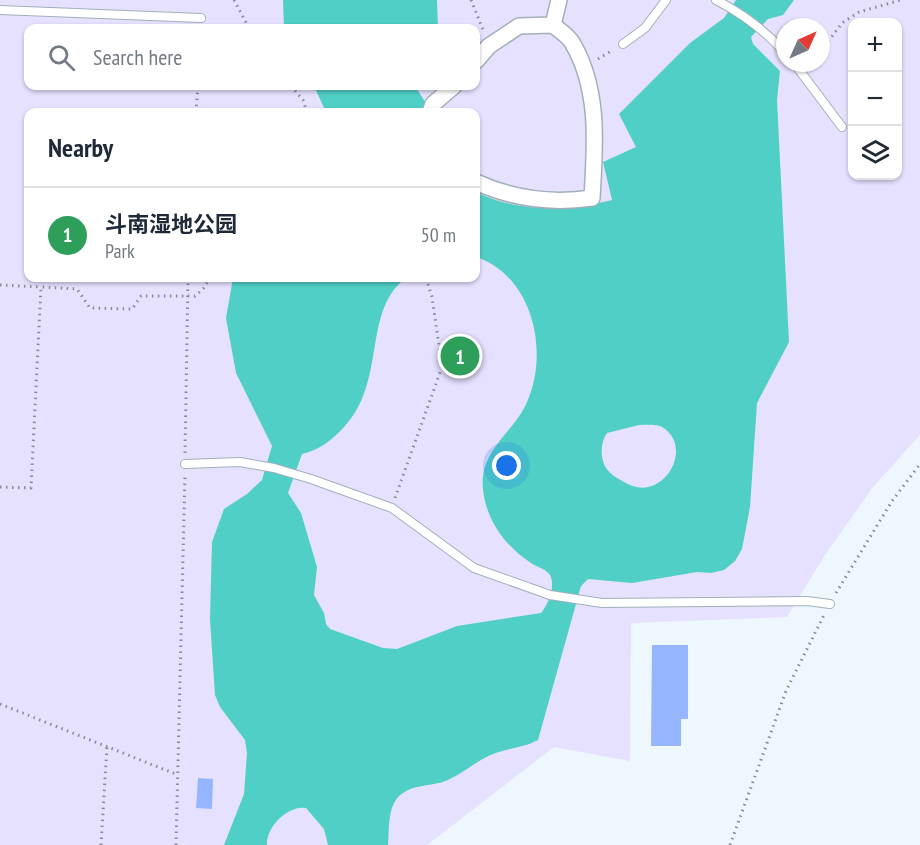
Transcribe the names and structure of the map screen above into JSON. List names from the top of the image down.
{
  "north": "top right",
  "page": {
    "map_buttons": ["+", "−"],
    "search": "Search here",
    "heading": "Nearby",
    "list": [
      {
        "mark": "1",
        "name": "斗南湿地公园",
        "note": "Park",
        "value": "50 m"
      }
    ],
    "pins": "1"
  }
}
